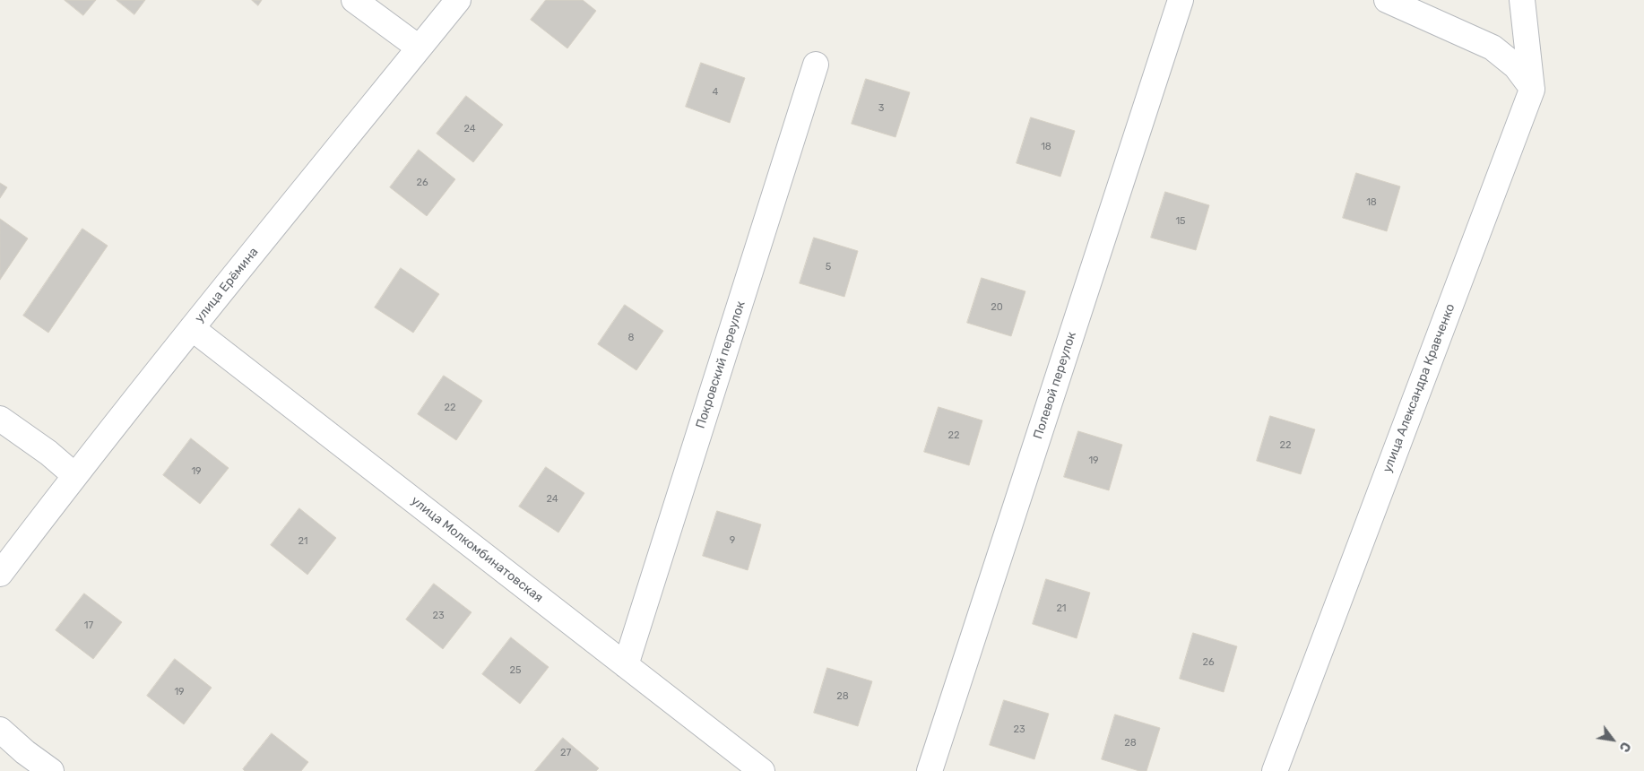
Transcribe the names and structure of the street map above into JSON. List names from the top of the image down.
{
  "streets": {
    "street": [
      "улица Ерёмина",
      "Покровский переулок",
      "Полевой переулок",
      "улица Александра Кравченко",
      "улица Молкомбинатовская"
    ]
  },
  "crossings": [
    ["улица Ерёмина", "улица Молкомбинатовская"],
    ["Покровский переулок", "улица Молкомбинатовская"]
  ],
  "house_numbers": [
    "4",
    "3",
    "24",
    "18",
    "26",
    "18",
    "15",
    "5",
    "20",
    "8",
    "22",
    "22",
    "22",
    "19",
    "19",
    "24",
    "9",
    "21",
    "21",
    "23",
    "17",
    "26",
    "25",
    "19",
    "28",
    "23",
    "28",
    "27"
  ],
  "north": "bottom right"
}
